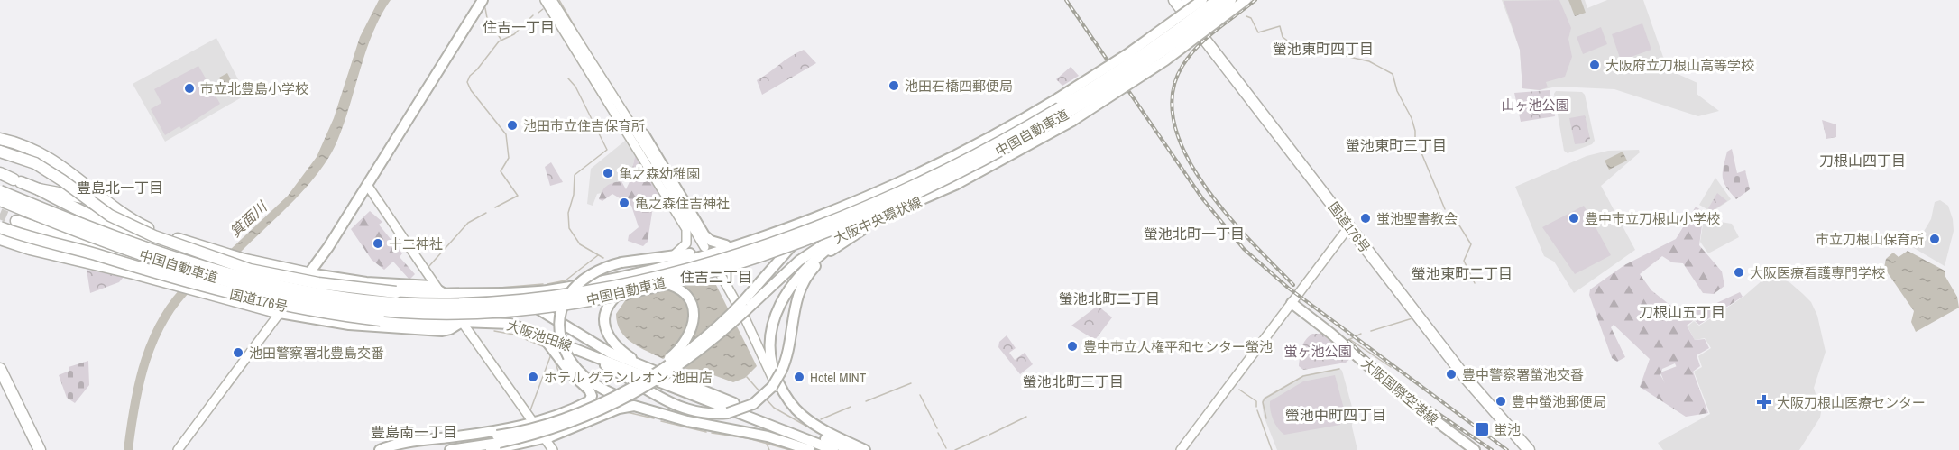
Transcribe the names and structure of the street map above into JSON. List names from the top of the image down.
{
  "streets": {
    "highway": ["中国自動車道", "国道176号"],
    "main road": ["大阪中央環状線", "大阪池田線", "大阪国際空港線"]
  },
  "crossings": [
    ["大阪中央環状線", "国道176号"],
    ["大阪中央環状線", "大阪池田線"],
    ["国道176号", "大阪池田線"]
  ],
  "districts": [
    "住吉一丁目",
    "螢池東町四丁目",
    "螢池東町三丁目",
    "刀根山四丁目",
    "豊島北一丁目",
    "螢池北町一丁目",
    "螢池東町二丁目",
    "住吉二丁目",
    "螢池北町二丁目",
    "刀根山五丁目",
    "螢池北町三丁目",
    "螢池中町四丁目",
    "豊島南一丁目"
  ],
  "water": ["箕面川"],
  "parks": ["山ヶ池公園", "蛍ヶ池公園"],
  "places": {
    "other": [
      "大阪府立刀根山高等学校",
      "池田石橋四郵便局",
      "市立北豊島小学校",
      "池田市立住吉保育所",
      "亀之森幼稚園",
      "亀之森住吉神社",
      "蛍池聖書教会",
      "豊中市立刀根山小学校",
      "市立刀根山保育所",
      "十二神社",
      "大阪医療看護専門学校",
      "豊中市立人権平和センター螢池",
      "池田警察署北豊島交番",
      "豊中警察署螢池交番",
      "ホテル グランレオン 池田店",
      "Hotel MINT",
      "豊中螢池郵便局"
    ],
    "health": ["大阪刀根山医療センター"],
    "transit": ["蛍池"]
  }
}
